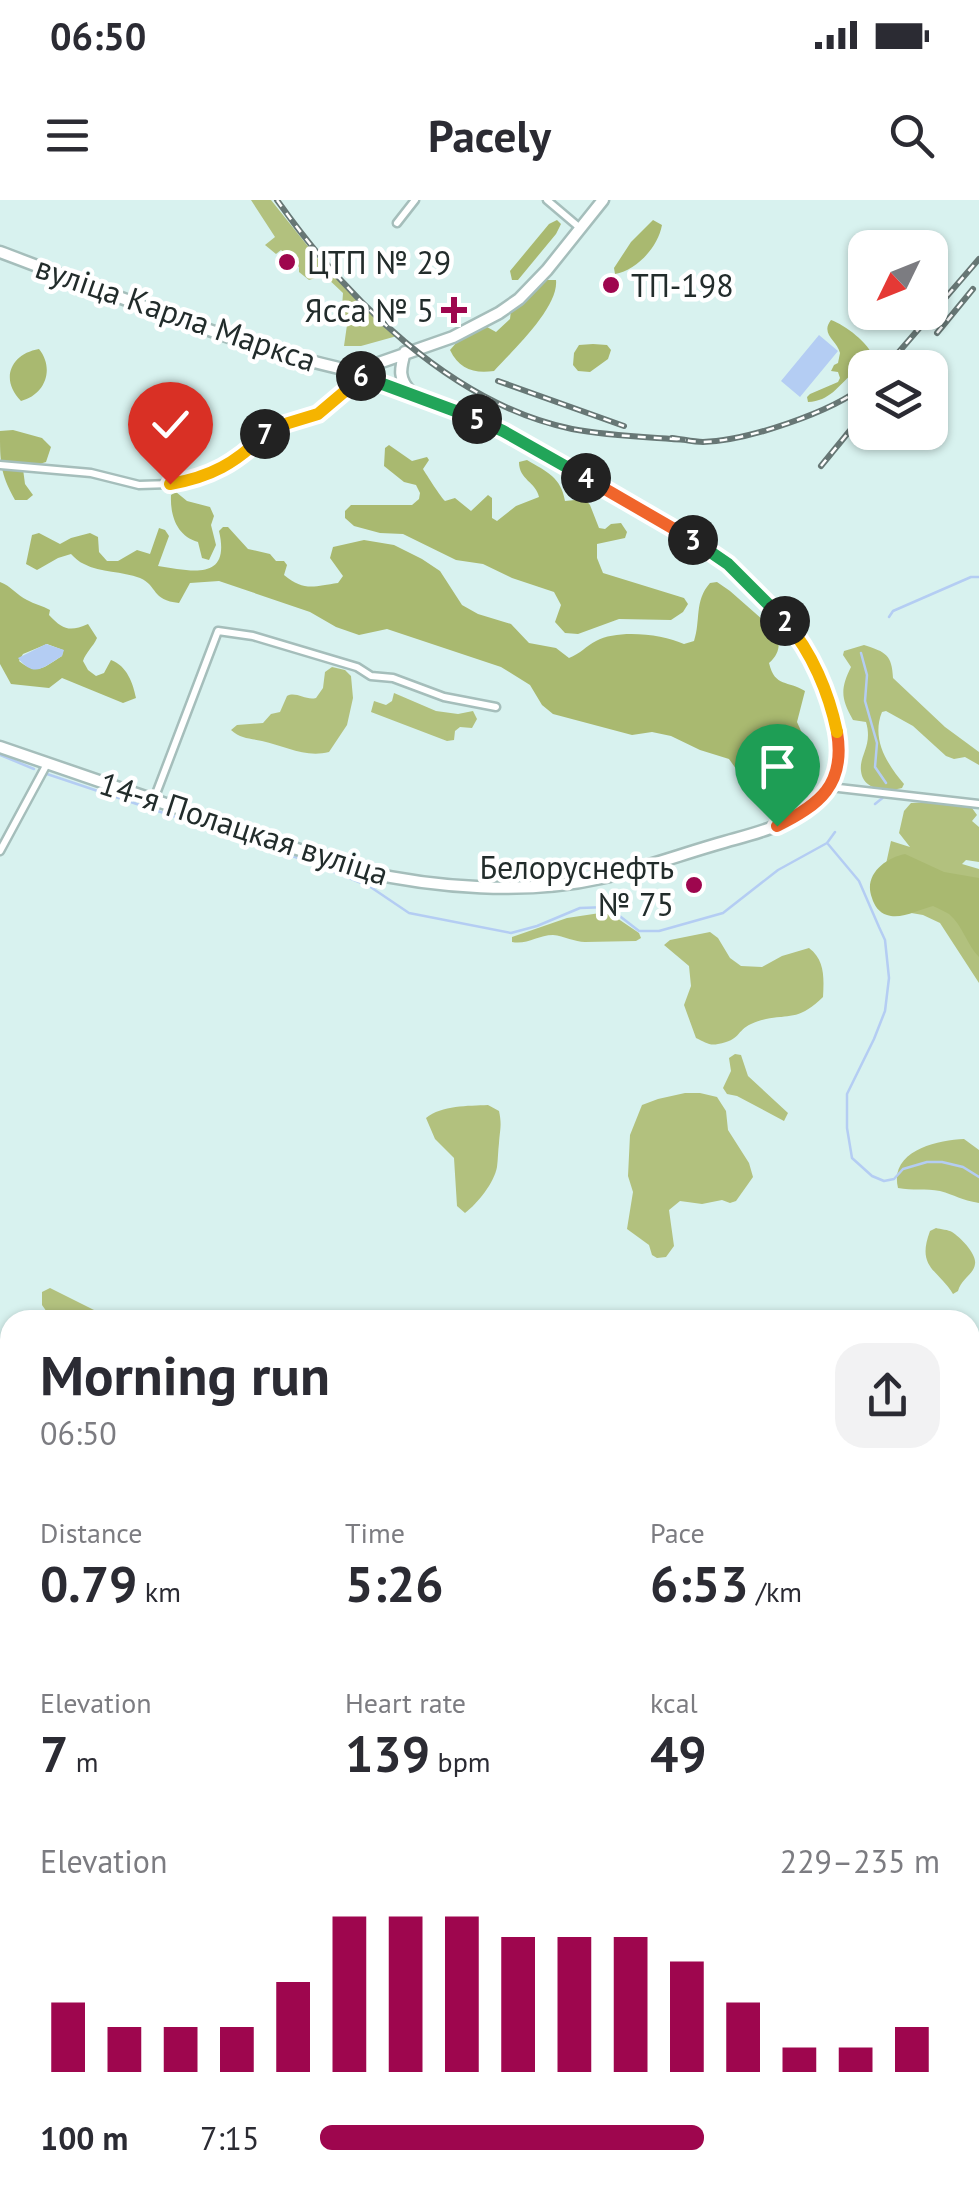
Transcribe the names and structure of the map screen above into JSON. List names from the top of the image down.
{
  "streets": {
    "main road": ["вуліца Карла Маркса", "14-я Полацкая вуліца"]
  },
  "crossings": [
    ["вуліца Карла Маркса", "14-я Полацкая вуліца"]
  ],
  "places": {
    "other": ["ЦТП № 29", "ТП-198", "Белоруснефть № 75"],
    "health": ["Ясса № 5"]
  },
  "north": "bottom left",
  "page": {
    "status": "06:50",
    "header": "Pacely",
    "pins": [
      "6",
      "5",
      "7",
      "4",
      "3",
      "2"
    ],
    "heading": ["Morning run", "06:50"],
    "stats": [
      ["Distance", "0.79 km"],
      ["Time", "5:26"],
      ["Pace", "6:53 /km"],
      ["Elevation", "7 m"],
      ["Heart rate", "139 bpm"],
      ["kcal", "49"]
    ],
    "chart": ["Elevation", "229–235 m"],
    "list": [
      {
        "name": "100 m",
        "note": "7:15"
      }
    ]
  }
}
